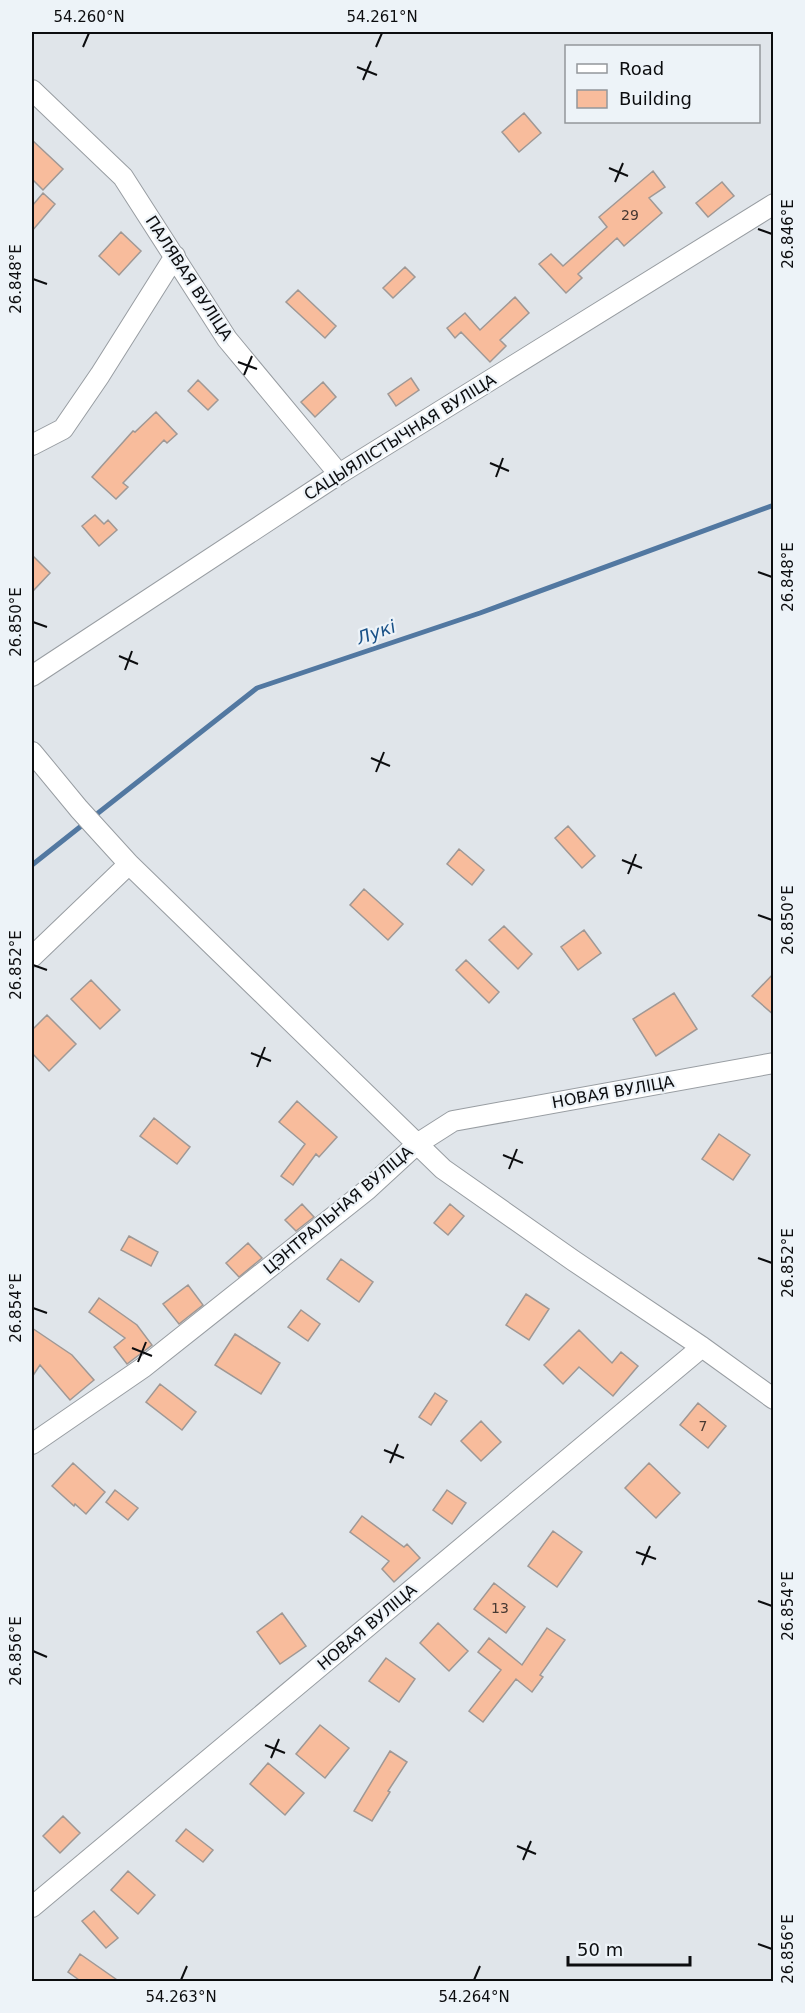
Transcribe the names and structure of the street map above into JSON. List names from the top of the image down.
{
  "streets": {
    "street": [
      "ПАЛЯВАЯ ВУЛІЦА",
      "САЦЫЯЛІСТЫЧНАЯ ВУЛІЦА",
      "НОВАЯ ВУЛІЦА",
      "ЦЭНТРАЛЬНАЯ ВУЛІЦА"
    ]
  },
  "crossings": [
    ["ПАЛЯВАЯ ВУЛІЦА", "САЦЫЯЛІСТЫЧНАЯ ВУЛІЦА"],
    ["НОВАЯ ВУЛІЦА", "ЦЭНТРАЛЬНАЯ ВУЛІЦА"]
  ],
  "water": ["Лукі"],
  "house_numbers": ["29", "7", "13"],
  "legend": ["Road", "Building"],
  "scale_bar": "50 m",
  "coordinates": [
    "54.260°N",
    "54.261°N",
    "26.846°E",
    "26.848°E",
    "26.850°E",
    "26.852°E",
    "26.854°E",
    "26.856°E",
    "54.263°N",
    "54.264°N"
  ]
}
